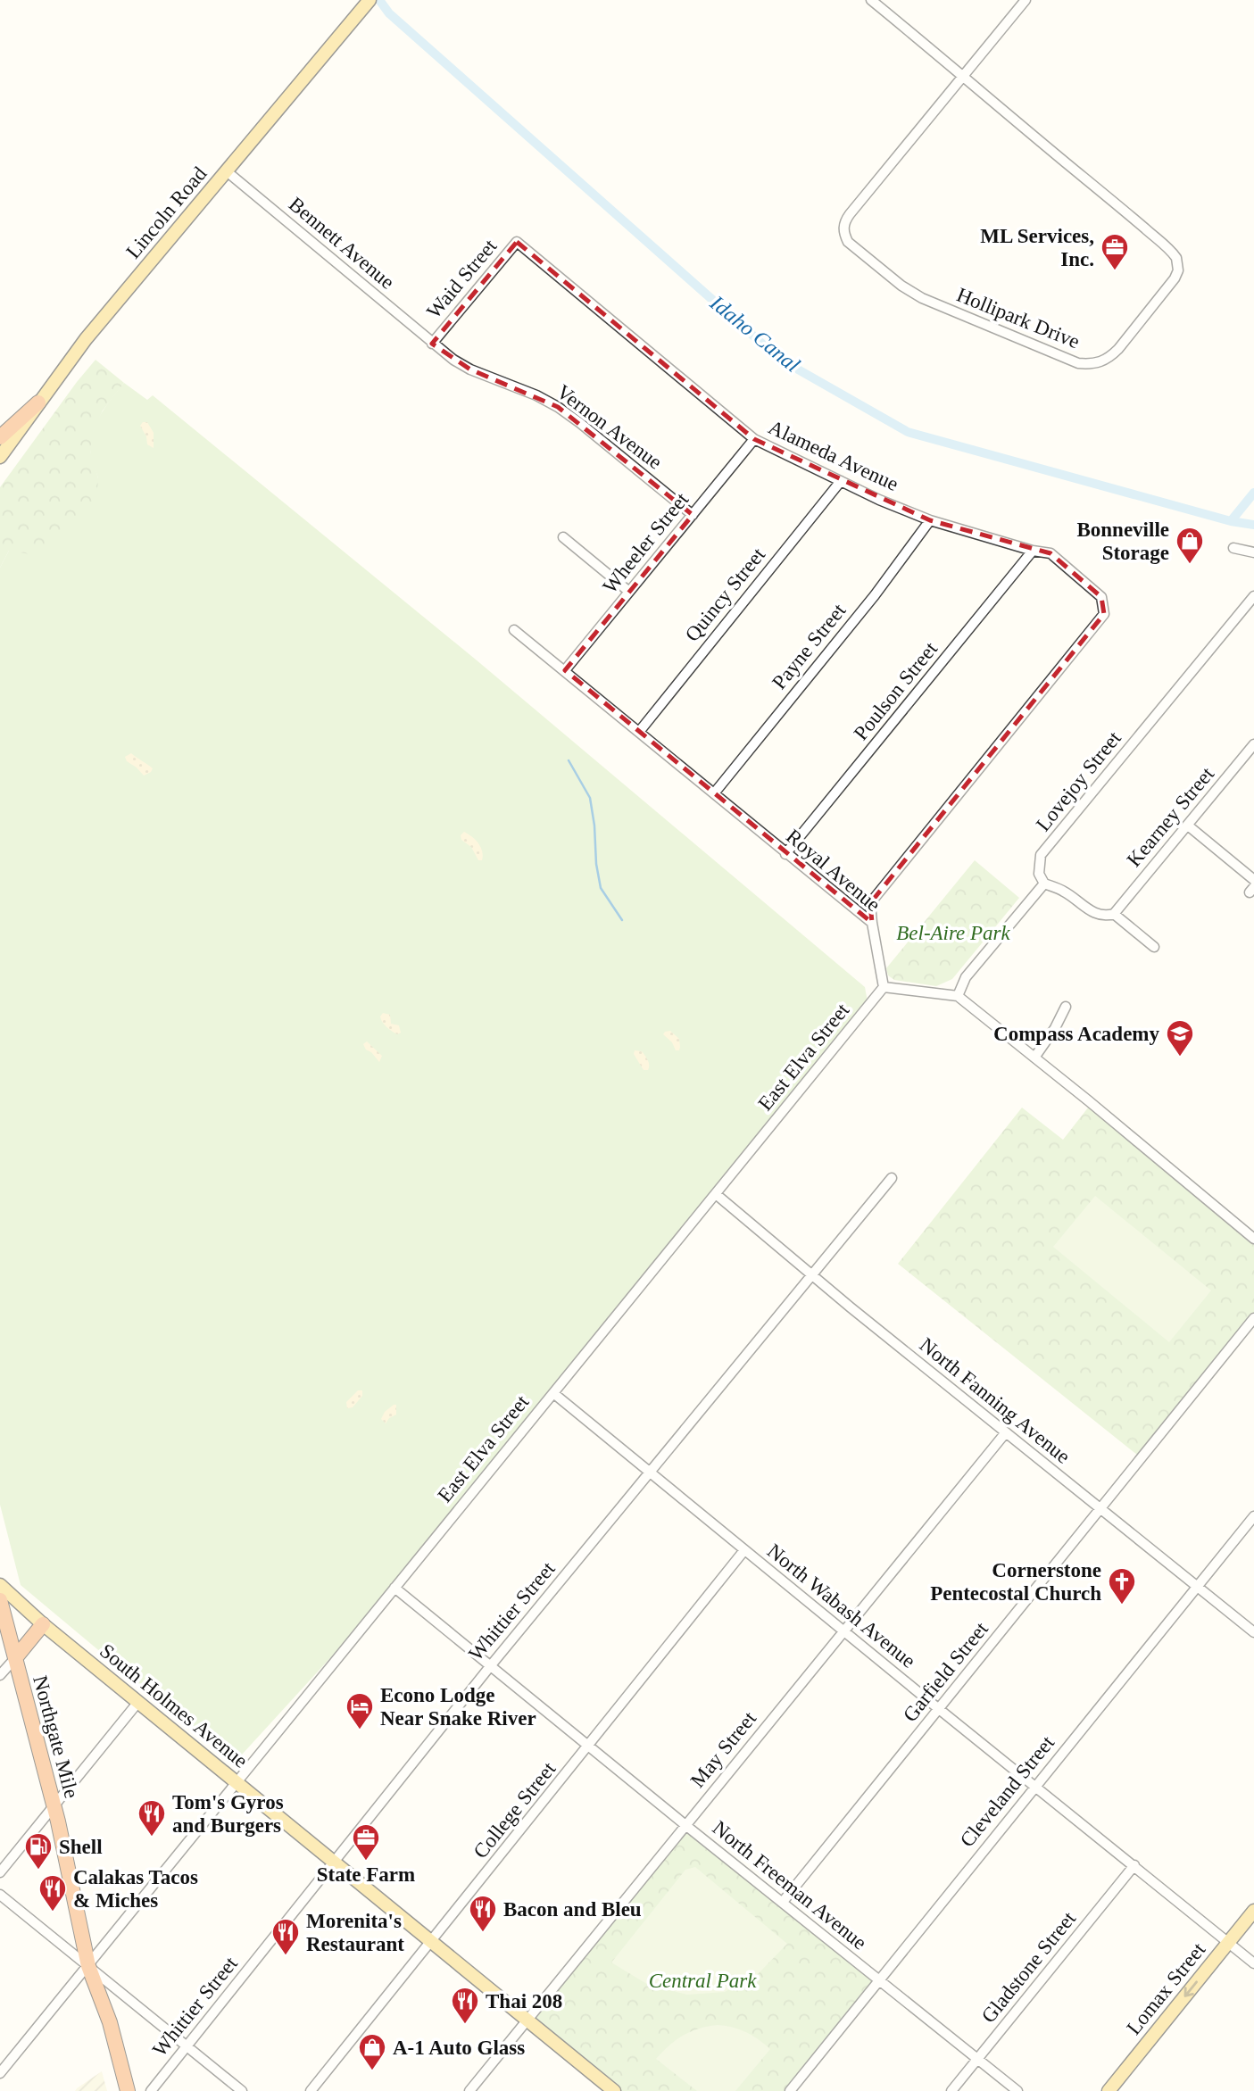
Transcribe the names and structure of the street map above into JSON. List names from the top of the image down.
{
  "streets": {
    "highway": ["Northgate Mile"],
    "main road": ["Lincoln Road", "South Holmes Avenue", "Lomax Street"],
    "street": [
      "Bennett Avenue",
      "Waid Street",
      "Hollipark Drive",
      "Vernon Avenue",
      "Alameda Avenue",
      "Wheeler Street",
      "Quincy Street",
      "Payne Street",
      "Poulson Street",
      "Lovejoy Street",
      "Kearney Street",
      "Royal Avenue",
      "East Elva Street",
      "North Fanning Avenue",
      "North Wabash Avenue",
      "Whittier Street",
      "Garfield Street",
      "May Street",
      "Cleveland Street",
      "College Street",
      "North Freeman Avenue",
      "Gladstone Street"
    ]
  },
  "crossings": [
    ["Lincoln Road", "Bennett Avenue"],
    ["Bennett Avenue", "Waid Street"],
    ["Bennett Avenue", "Vernon Avenue"],
    ["Waid Street", "Vernon Avenue"],
    ["Waid Street", "Alameda Avenue"],
    ["Vernon Avenue", "Wheeler Street"],
    ["Alameda Avenue", "Wheeler Street"],
    ["Alameda Avenue", "Quincy Street"],
    ["Alameda Avenue", "Payne Street"],
    ["Alameda Avenue", "Poulson Street"],
    ["Alameda Avenue", "Royal Avenue"],
    ["Wheeler Street", "Royal Avenue"],
    ["Quincy Street", "Royal Avenue"],
    ["Payne Street", "Royal Avenue"],
    ["Poulson Street", "Royal Avenue"],
    ["Royal Avenue", "East Elva Street"],
    ["East Elva Street", "North Fanning Avenue"],
    ["East Elva Street", "North Wabash Avenue"],
    ["East Elva Street", "South Holmes Avenue"],
    ["East Elva Street", "Northgate Mile"],
    ["East Elva Street", "North Freeman Avenue"],
    ["North Fanning Avenue", "Whittier Street"],
    ["North Fanning Avenue", "Garfield Street"],
    ["North Fanning Avenue", "May Street"],
    ["North Fanning Avenue", "Cleveland Street"],
    ["North Wabash Avenue", "Whittier Street"],
    ["North Wabash Avenue", "Garfield Street"],
    ["North Wabash Avenue", "May Street"],
    ["North Wabash Avenue", "Cleveland Street"],
    ["North Wabash Avenue", "College Street"],
    ["North Wabash Avenue", "Gladstone Street"],
    ["North Wabash Avenue", "Lomax Street"],
    ["Whittier Street", "South Holmes Avenue"],
    ["Whittier Street", "North Freeman Avenue"],
    ["Garfield Street", "North Freeman Avenue"],
    ["South Holmes Avenue", "May Street"],
    ["South Holmes Avenue", "College Street"],
    ["May Street", "North Freeman Avenue"],
    ["Cleveland Street", "North Freeman Avenue"],
    ["College Street", "North Freeman Avenue"],
    ["North Freeman Avenue", "Gladstone Street"]
  ],
  "one_way": ["Lomax Street"],
  "water": ["Idaho Canal"],
  "parks": ["Bel-Aire Park", "Central Park"],
  "places": {
    "office": ["ML Services, Inc.", "State Farm"],
    "shop": ["Bonneville Storage", "A-1 Auto Glass"],
    "school or university": ["Compass Academy"],
    "church": ["Cornerstone Pentecostal Church"],
    "hotel": ["Econo Lodge Near Snake River"],
    "restaurant": [
      "Tom's Gyros and Burgers",
      "Calakas Tacos & Miches",
      "Bacon and Bleu",
      "Morenita's Restaurant",
      "Thai 208"
    ],
    "fuel station": ["Shell"]
  }
}
